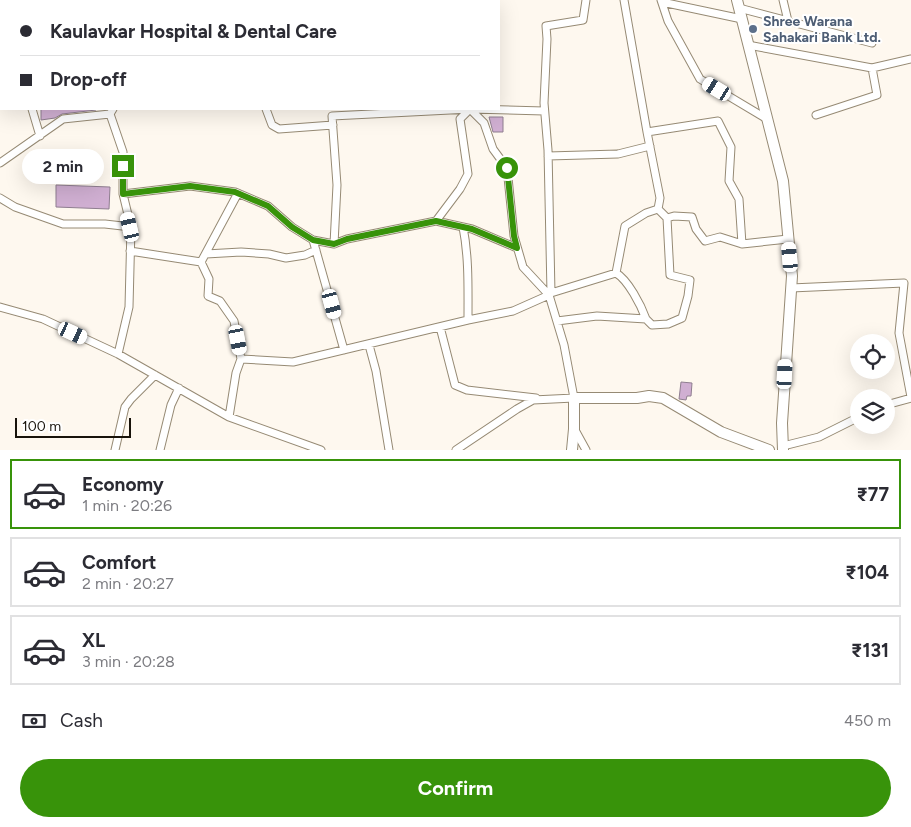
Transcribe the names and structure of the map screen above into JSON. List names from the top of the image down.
{
  "places": ["Shree Warana Sahakari Bank Ltd."],
  "scale_bar": "100 m",
  "page": {
    "banner": ["Kaulavkar Hospital & Dental Care", "Drop-off"],
    "bubble": "2 min",
    "scale": "100 m",
    "list": [
      {
        "name": "Economy",
        "note": "1 min · 20:26",
        "value": "₹77"
      },
      {
        "name": "Comfort",
        "note": "2 min · 20:27",
        "value": "₹104"
      },
      {
        "name": "XL",
        "note": "3 min · 20:28",
        "value": "₹131"
      }
    ],
    "pay": ["Cash", "450 m"],
    "buttons": "Confirm"
  }
}
